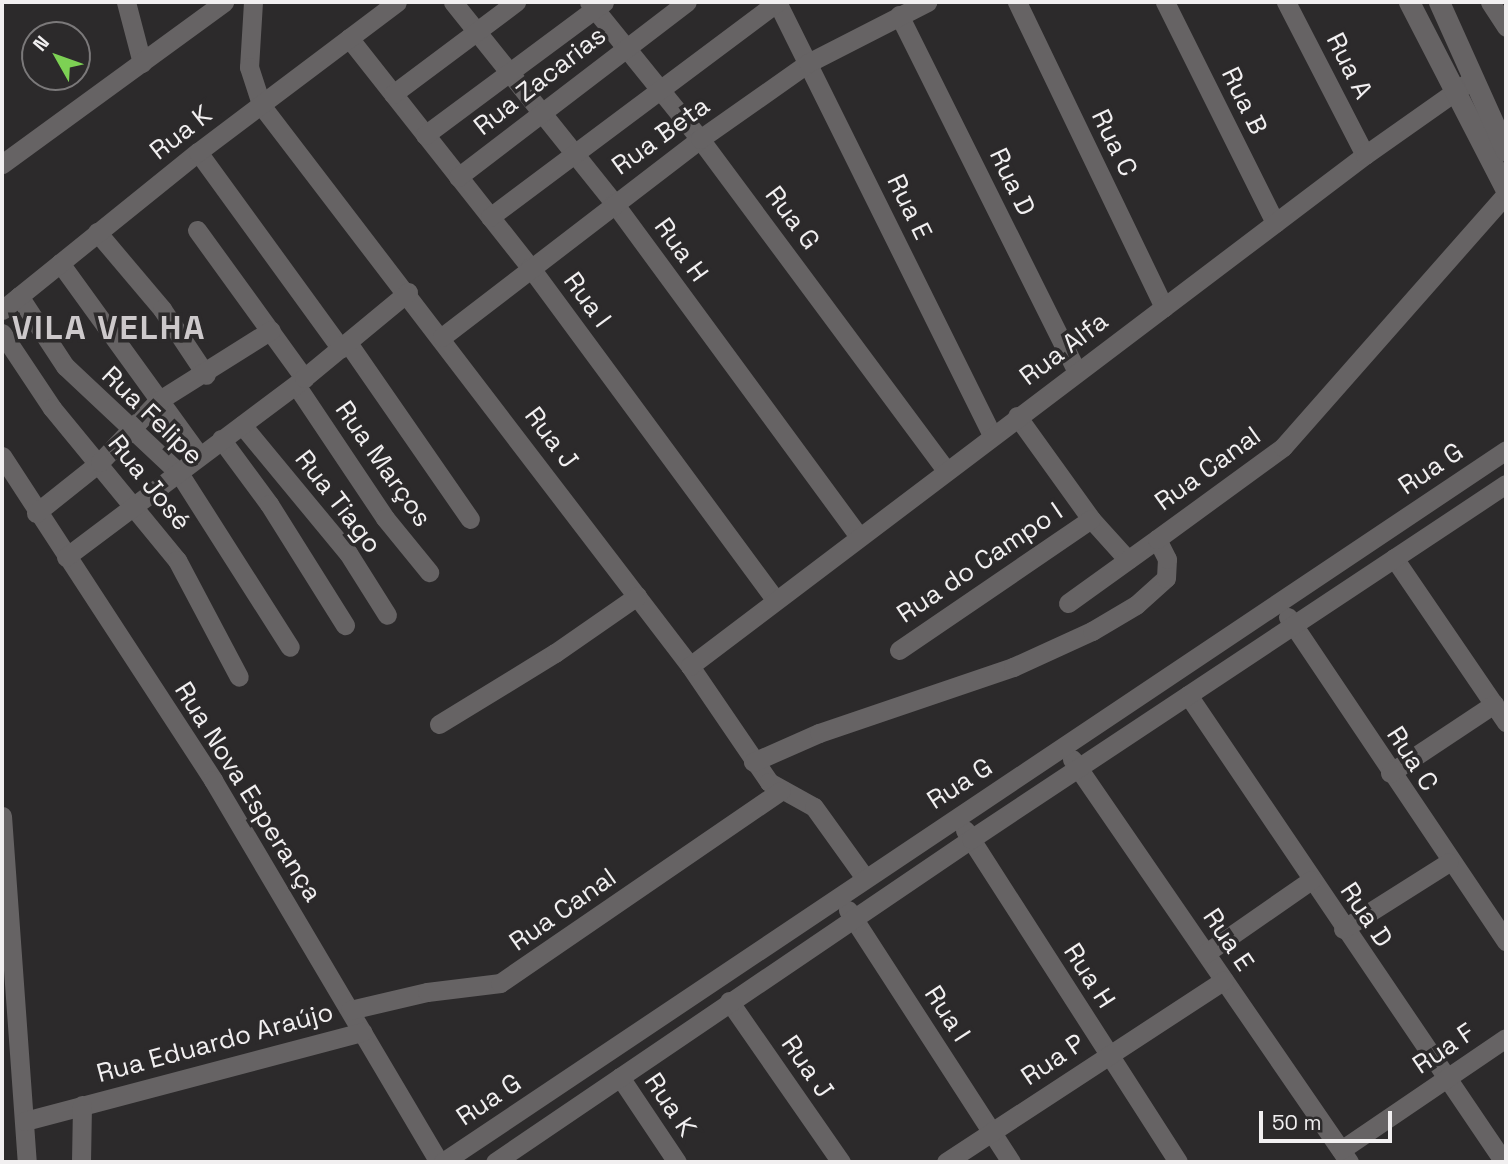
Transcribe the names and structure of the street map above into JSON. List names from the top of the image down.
{
  "streets": {
    "street": [
      "Rua A",
      "Rua Zacarias",
      "Rua B",
      "Rua K",
      "Rua Beta",
      "Rua C",
      "Rua D",
      "Rua E",
      "Rua G",
      "Rua H",
      "Rua I",
      "Rua Alfa",
      "Rua Felipe",
      "Rua J",
      "Rua Marços",
      "Rua Canal",
      "Rua José",
      "Rua Tiago",
      "Rua do Campo I",
      "Rua Nova Esperança",
      "Rua Eduardo Araújo",
      "Rua F",
      "Rua P"
    ]
  },
  "crossings": [
    ["Rua A", "Rua Alfa"],
    ["Rua Zacarias", "Rua G"],
    ["Rua Zacarias", "Rua H"],
    ["Rua Zacarias", "Rua I"],
    ["Rua B", "Rua Alfa"],
    ["Rua K", "Rua G"],
    ["Rua K", "Rua I"],
    ["Rua K", "Rua Felipe"],
    ["Rua K", "Rua J"],
    ["Rua Beta", "Rua D"],
    ["Rua Beta", "Rua E"],
    ["Rua Beta", "Rua G"],
    ["Rua Beta", "Rua H"],
    ["Rua Beta", "Rua I"],
    ["Rua Beta", "Rua J"],
    ["Rua C", "Rua G"],
    ["Rua C", "Rua Alfa"],
    ["Rua D", "Rua G"],
    ["Rua D", "Rua Alfa"],
    ["Rua D", "Rua F"],
    ["Rua E", "Rua G"],
    ["Rua E", "Rua Alfa"],
    ["Rua E", "Rua F"],
    ["Rua E", "Rua P"],
    ["Rua G", "Rua H"],
    ["Rua G", "Rua I"],
    ["Rua G", "Rua Alfa"],
    ["Rua G", "Rua J"],
    ["Rua G", "Rua Nova Esperança"],
    ["Rua H", "Rua Alfa"],
    ["Rua H", "Rua P"],
    ["Rua I", "Rua Alfa"],
    ["Rua I", "Rua P"],
    ["Rua Alfa", "Rua J"],
    ["Rua J", "Rua Canal"],
    ["Rua Canal", "Rua Nova Esperança"],
    ["Rua Nova Esperança", "Rua Eduardo Araújo"]
  ],
  "districts": ["VILA VELHA"],
  "scale_bar": "50 m",
  "north": "top left"
}
